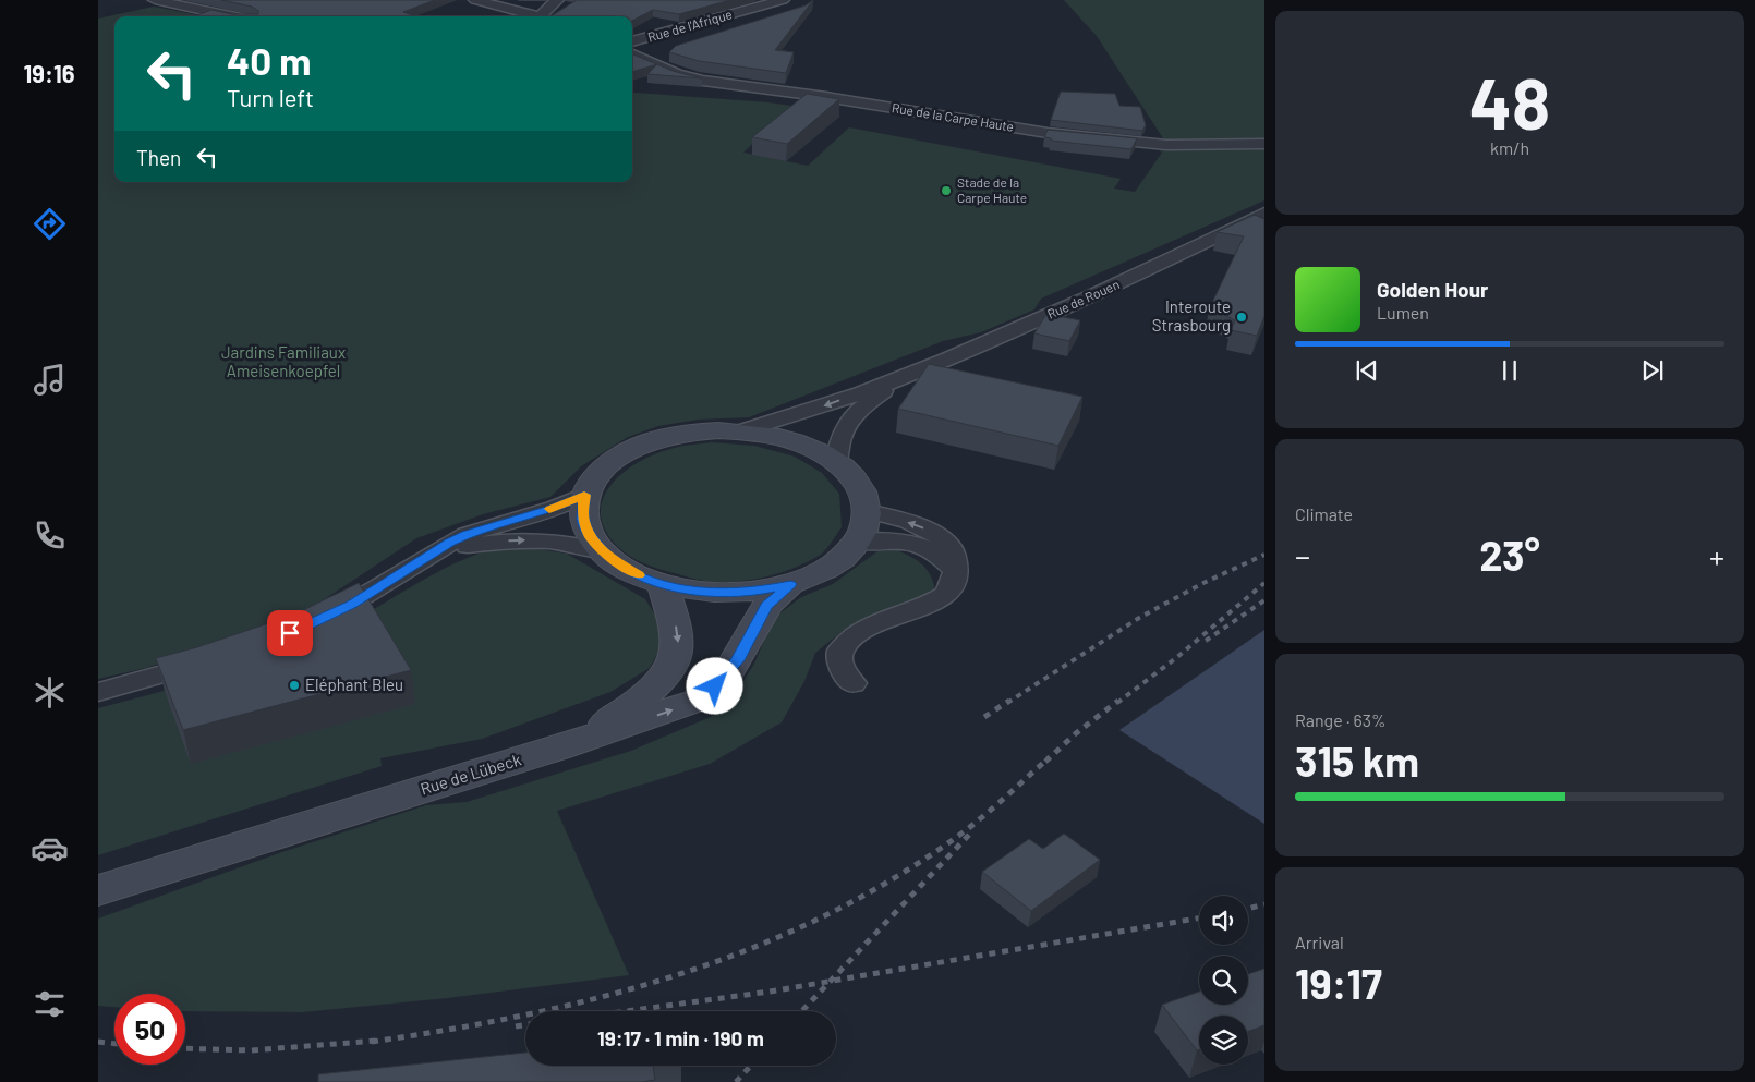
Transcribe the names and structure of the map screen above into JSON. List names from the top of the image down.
{
  "streets": {
    "main road": ["Rue de Lübeck"],
    "street": ["Rue de l'Afrique", "Rue de la Carpe Haute", "Rue de Rouen"]
  },
  "parks": ["Jardins Familiaux Ameisenkoepfel"],
  "places": ["Stade de la Carpe Haute", "Interoute Strasbourg", "Eléphant Bleu"],
  "page": {
    "tabs": "19:16",
    "tile": [
      ["48", "km/h"],
      "Climate",
      ["Range · 63%", "315 km"],
      ["Arrival", "19:17"]
    ],
    "turn": ["40 m", "Turn left"],
    "then": "Then",
    "song": ["Golden Hour", "Lumen"],
    "heat": ["−", "23°", "+"],
    "limit": "50",
    "trip": "19:17 · 1 min · 190 m"
  }
}
